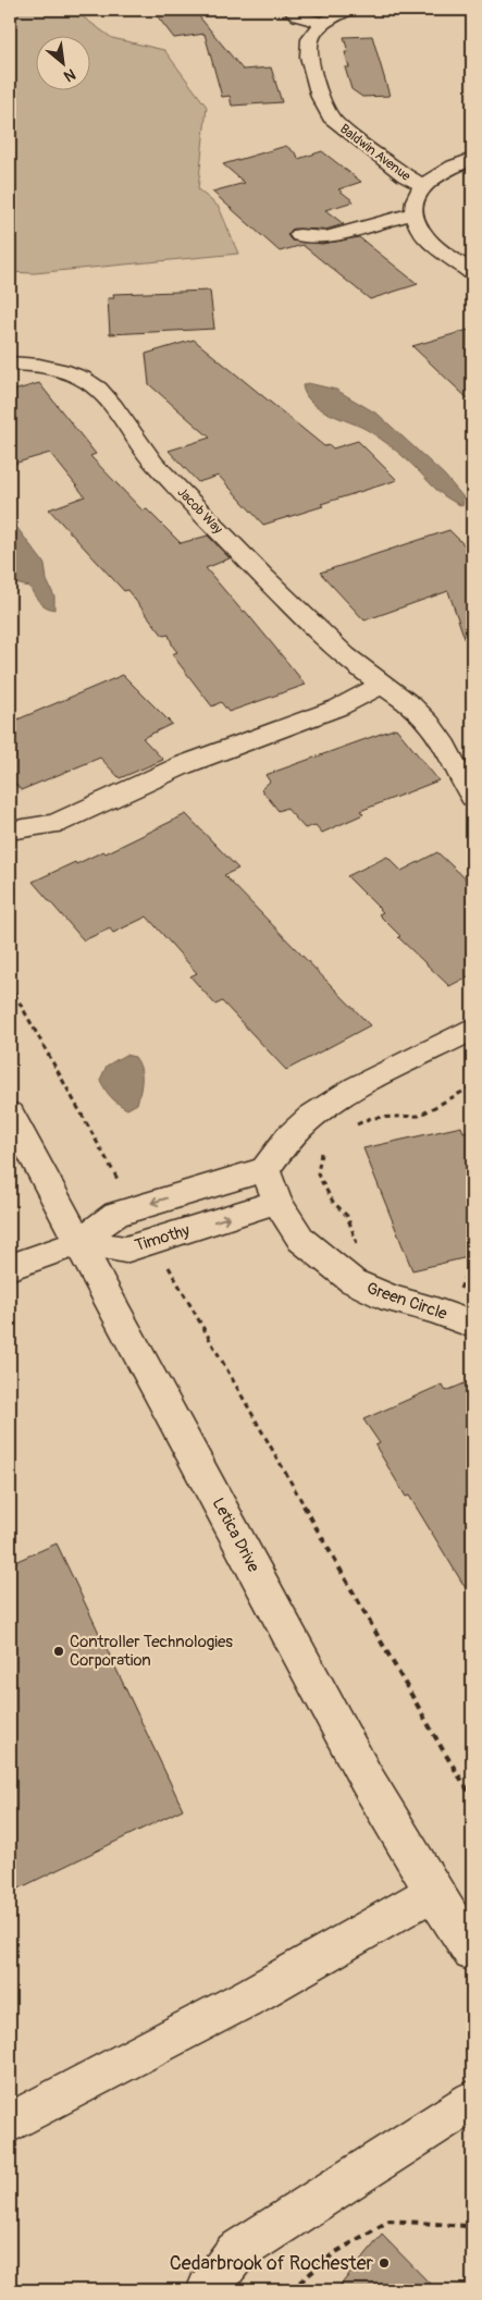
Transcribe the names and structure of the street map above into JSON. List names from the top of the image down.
{
  "streets": {
    "street": [
      "Baldwin Avenue",
      "Jacob Way",
      "Timothy",
      "Green Circle",
      "Letica Drive"
    ]
  },
  "crossings": [
    ["Timothy", "Green Circle"],
    ["Timothy", "Letica Drive"]
  ],
  "places": ["Controller Technologies Corporation", "Cedarbrook of Rochester"],
  "north": "bottom right"
}
